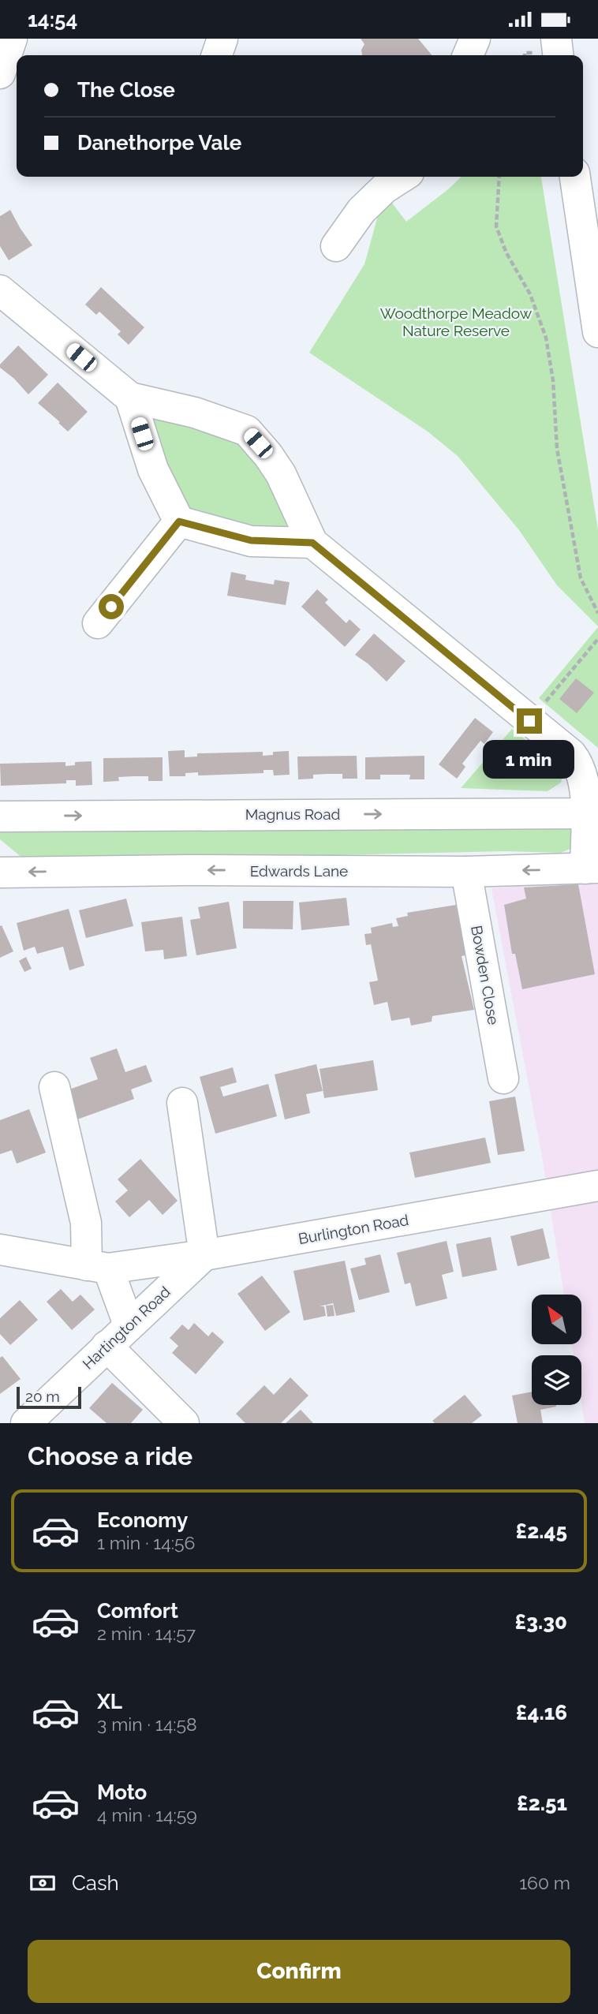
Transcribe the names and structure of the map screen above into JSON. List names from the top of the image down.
{
  "streets": {
    "main road": [
      "Magnus Road",
      "Edwards Lane",
      "Bowden Close",
      "Burlington Road",
      "Hartington Road"
    ]
  },
  "crossings": [
    ["Edwards Lane", "Bowden Close"],
    ["Burlington Road", "Hartington Road"]
  ],
  "one_way": ["Magnus Road", "Edwards Lane"],
  "parks": ["Woodthorpe Meadow Nature Reserve"],
  "scale_bar": "20 m",
  "north": "top left",
  "page": {
    "status": "14:54",
    "banner": ["The Close", "Danethorpe Vale"],
    "bubble": "1 min",
    "scale": "20 m",
    "heading": "Choose a ride",
    "list": [
      {
        "name": "Economy",
        "note": "1 min · 14:56",
        "value": "£2.45"
      },
      {
        "name": "Comfort",
        "note": "2 min · 14:57",
        "value": "£3.30"
      },
      {
        "name": "XL",
        "note": "3 min · 14:58",
        "value": "£4.16"
      },
      {
        "name": "Moto",
        "note": "4 min · 14:59",
        "value": "£2.51"
      }
    ],
    "pay": ["Cash", "160 m"],
    "buttons": "Confirm"
  }
}
